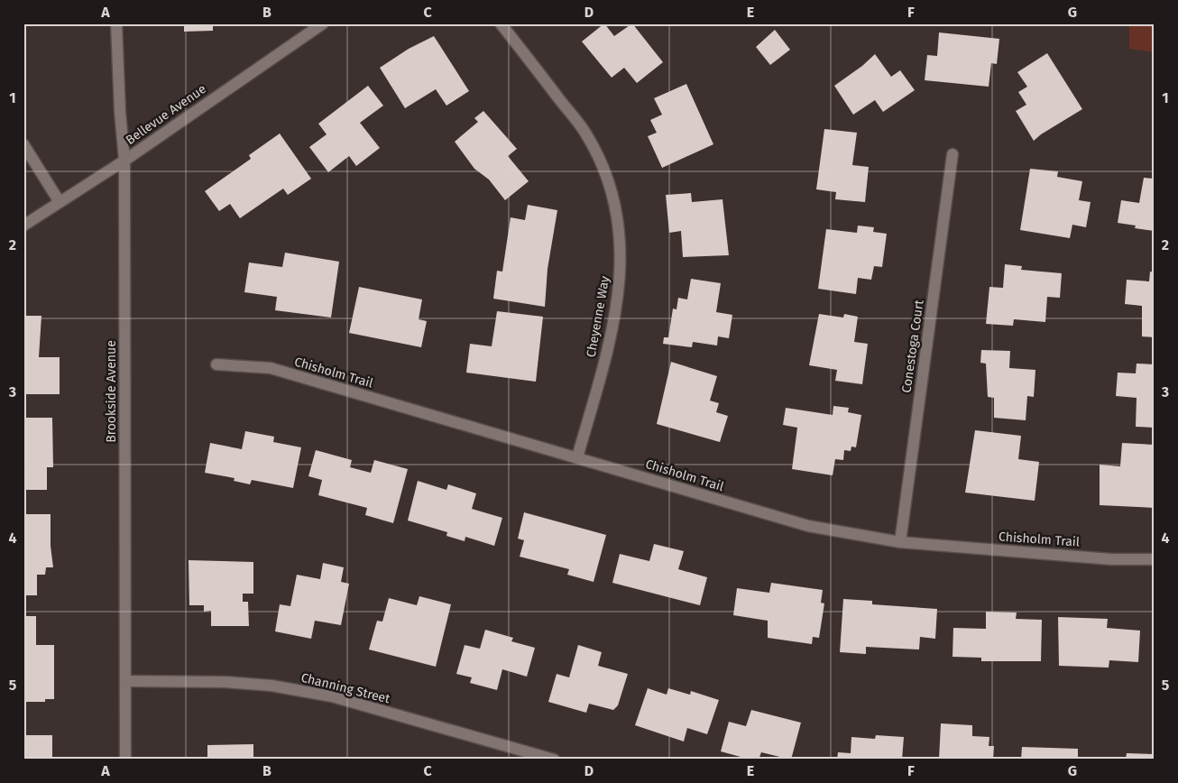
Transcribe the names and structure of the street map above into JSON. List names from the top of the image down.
{
  "streets": {
    "street": [
      "Bellevue Avenue",
      "Cheyenne Way",
      "Conestoga Court",
      "Chisholm Trail",
      "Brookside Avenue",
      "Channing Street"
    ]
  },
  "crossings": [
    ["Bellevue Avenue", "Brookside Avenue"],
    ["Cheyenne Way", "Chisholm Trail"],
    ["Conestoga Court", "Chisholm Trail"],
    ["Brookside Avenue", "Channing Street"]
  ],
  "grid": {
    "columns": [
      "A",
      "B",
      "C",
      "D",
      "E",
      "F",
      "G"
    ],
    "rows": [
      "1",
      "2",
      "3",
      "4",
      "5"
    ]
  }
}
